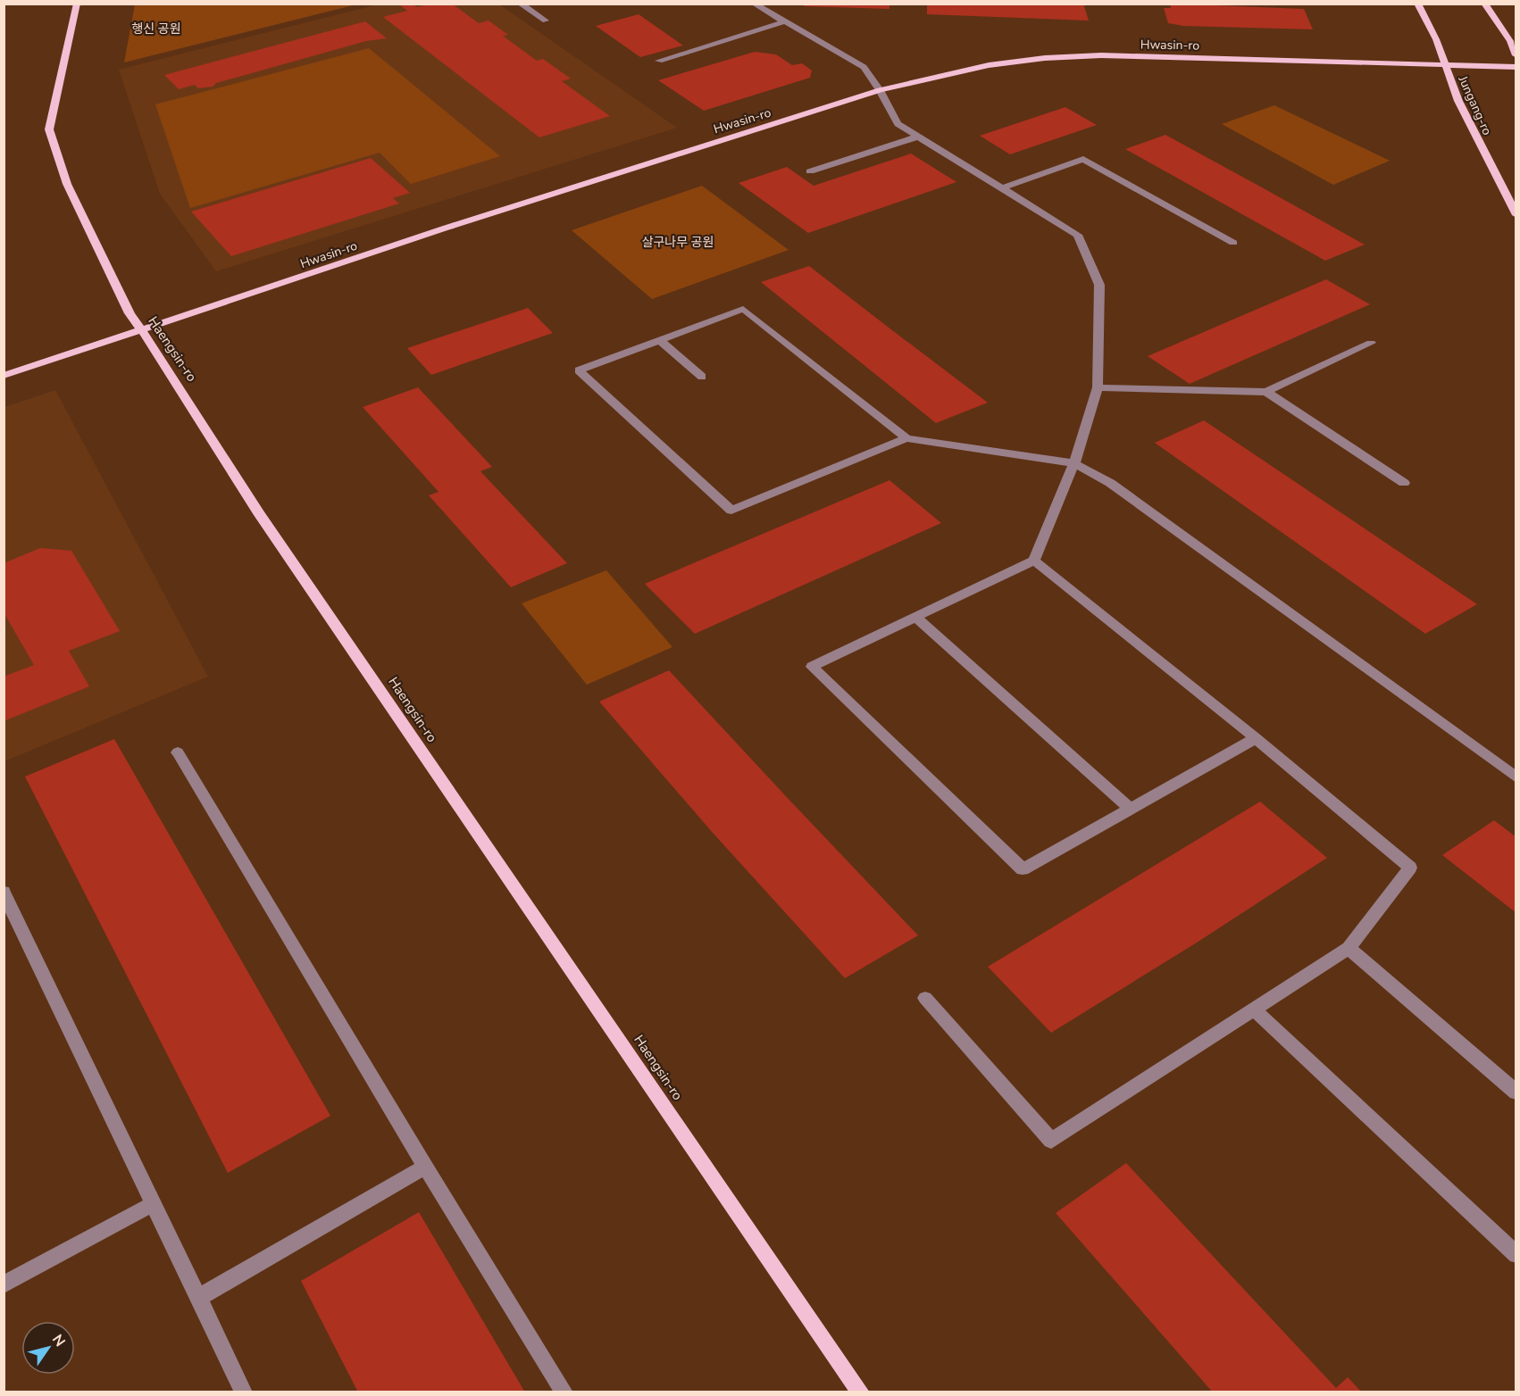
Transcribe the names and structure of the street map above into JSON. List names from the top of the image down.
{
  "streets": {
    "main road": ["Hwasin-ro", "Jungang-ro", "Haengsin-ro"]
  },
  "crossings": [
    ["Hwasin-ro", "Jungang-ro"],
    ["Hwasin-ro", "Haengsin-ro"]
  ],
  "parks": ["행신 공원", "살구나무 공원"],
  "north": "top right"
}
